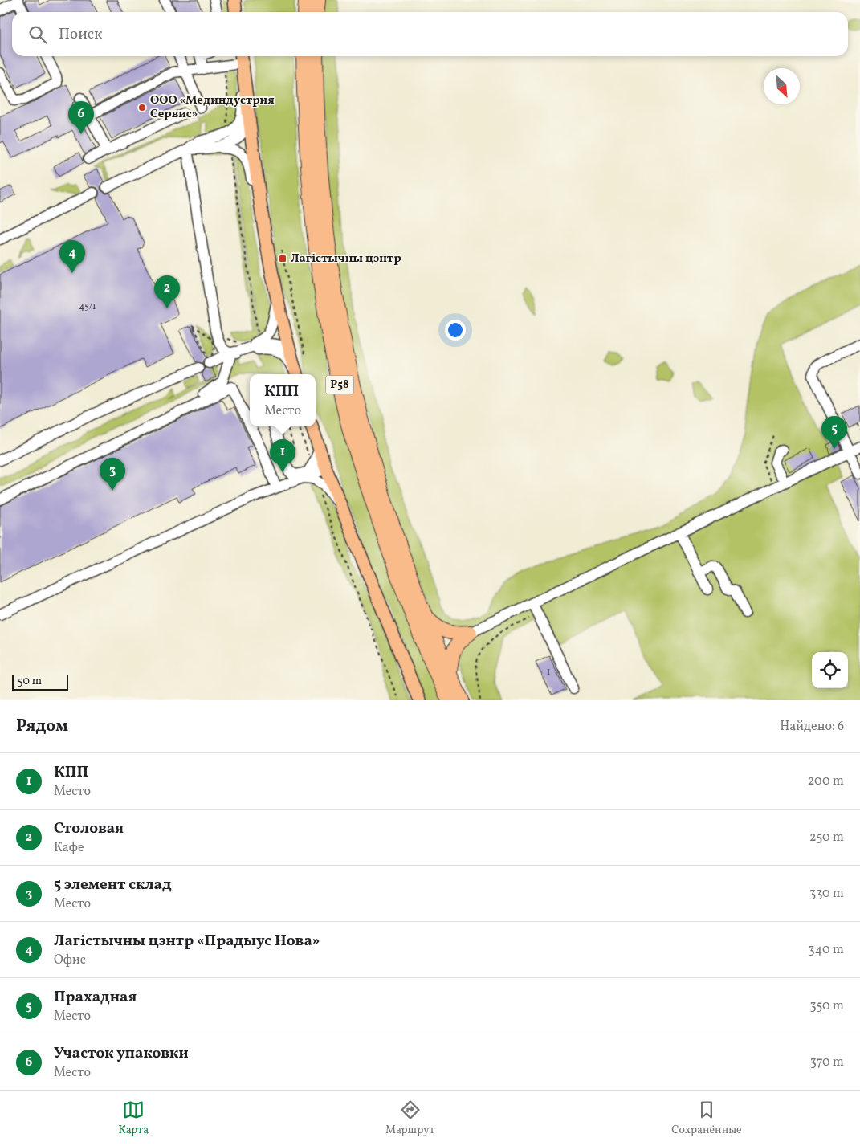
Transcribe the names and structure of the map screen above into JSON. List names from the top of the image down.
{
  "streets": {
    "highway": ["Р58"]
  },
  "places": {
    "other": ["ООО «Мединдустрия Сервис»"],
    "transit": ["Лагістычны цэнтр"]
  },
  "house_numbers": ["45/1", "1"],
  "scale_bar": "50 m",
  "north": "bottom right",
  "page": {
    "search": "Поиск",
    "pins": [
      "6",
      "4",
      "2",
      "5",
      "1",
      "3"
    ],
    "popup": ["КПП", "Место"],
    "scale": "50 m",
    "heading": ["Рядом", "Найдено: 6"],
    "list": [
      {
        "mark": "1",
        "name": "КПП",
        "note": "Место",
        "value": "200 m"
      },
      {
        "mark": "2",
        "name": "Столовая",
        "note": "Кафе",
        "value": "250 m"
      },
      {
        "mark": "3",
        "name": "5 элемент склад",
        "note": "Место",
        "value": "330 m"
      },
      {
        "mark": "4",
        "name": "Лагістычны цэнтр «Прадыус Нова»",
        "note": "Офис",
        "value": "340 m"
      },
      {
        "mark": "5",
        "name": "Прахадная",
        "note": "Место",
        "value": "350 m"
      },
      {
        "mark": "6",
        "name": "Участок упаковки",
        "note": "Место",
        "value": "370 m"
      }
    ],
    "nav": ["Карта", "Маршрут", "Сохранённые"]
  }
}
